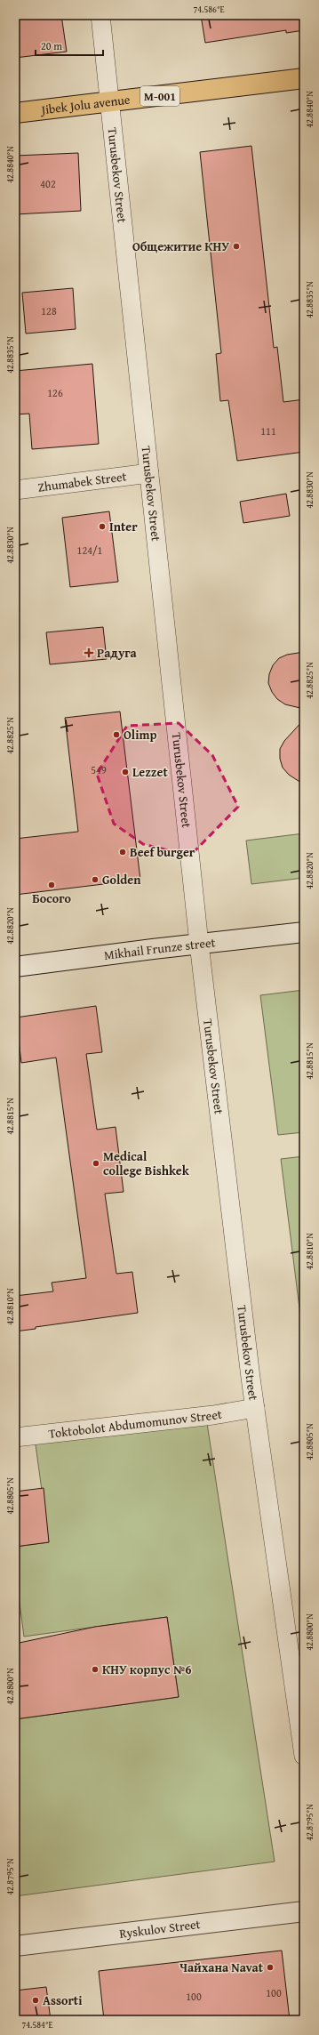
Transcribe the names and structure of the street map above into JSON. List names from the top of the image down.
{
  "streets": {
    "main road": [
      "М-001",
      "Jibek Jolu avenue",
      "Mikhail Frunze street",
      "Ryskulov Street"
    ],
    "street": ["Turusbekov Street", "Zhumabek Street", "Toktobolot Abdumomunov Street"]
  },
  "crossings": [
    ["Jibek Jolu avenue", "Turusbekov Street"],
    ["Turusbekov Street", "Zhumabek Street"],
    ["Turusbekov Street", "Mikhail Frunze street"],
    ["Turusbekov Street", "Toktobolot Abdumomunov Street"]
  ],
  "places": {
    "other": [
      "Общежитие КНУ",
      "Inter",
      "Olimp",
      "Lezzet",
      "Beef burger",
      "Golden",
      "Босого",
      "Medical college Bishkek",
      "КНУ корпус №6",
      "Чайхана Navat",
      "Assorti"
    ],
    "health": ["Радуга"]
  },
  "house_numbers": [
    "402",
    "128",
    "126",
    "111",
    "124/1",
    "549",
    "100",
    "100"
  ],
  "scale_bar": "20 m",
  "coordinates": [
    "74.586°E",
    "42.8840°N",
    "42.8835°N",
    "42.8830°N",
    "42.8825°N",
    "42.8820°N",
    "42.8815°N",
    "42.8810°N",
    "42.8805°N",
    "42.8800°N",
    "42.8795°N",
    "74.584°E"
  ]
}
